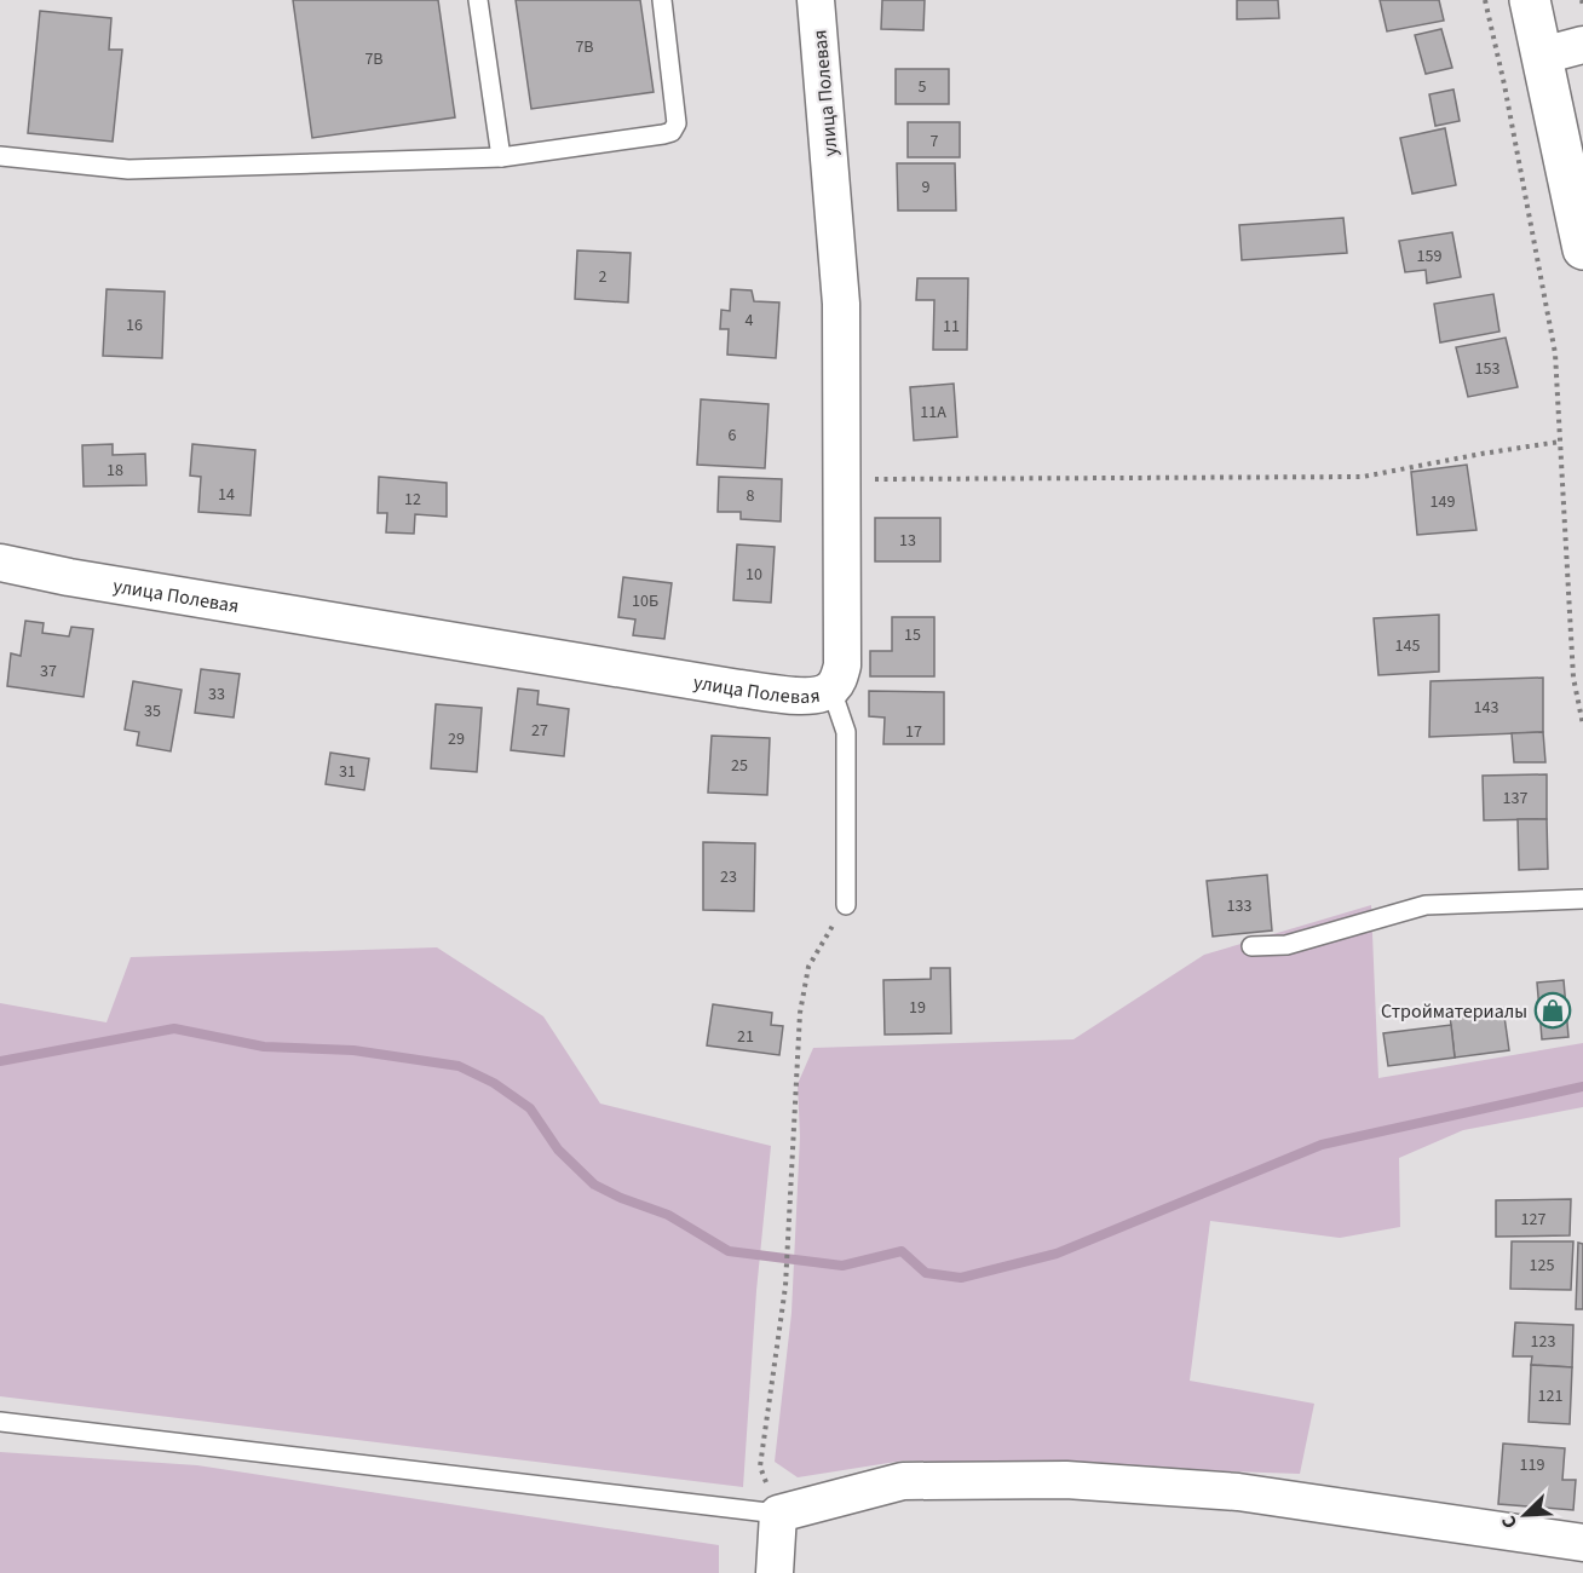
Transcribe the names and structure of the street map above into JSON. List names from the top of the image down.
{
  "streets": {
    "street": ["улица Полевая"]
  },
  "places": {
    "shop": ["Стройматериалы"]
  },
  "house_numbers": [
    "7В",
    "7В",
    "5",
    "7",
    "9",
    "159",
    "2",
    "4",
    "16",
    "11",
    "153",
    "11А",
    "6",
    "18",
    "14",
    "8",
    "12",
    "149",
    "13",
    "10",
    "10Б",
    "15",
    "145",
    "37",
    "33",
    "143",
    "35",
    "27",
    "17",
    "29",
    "25",
    "31",
    "137",
    "23",
    "133",
    "19",
    "21",
    "127",
    "125",
    "123",
    "121",
    "119"
  ],
  "north": "bottom left"
}
